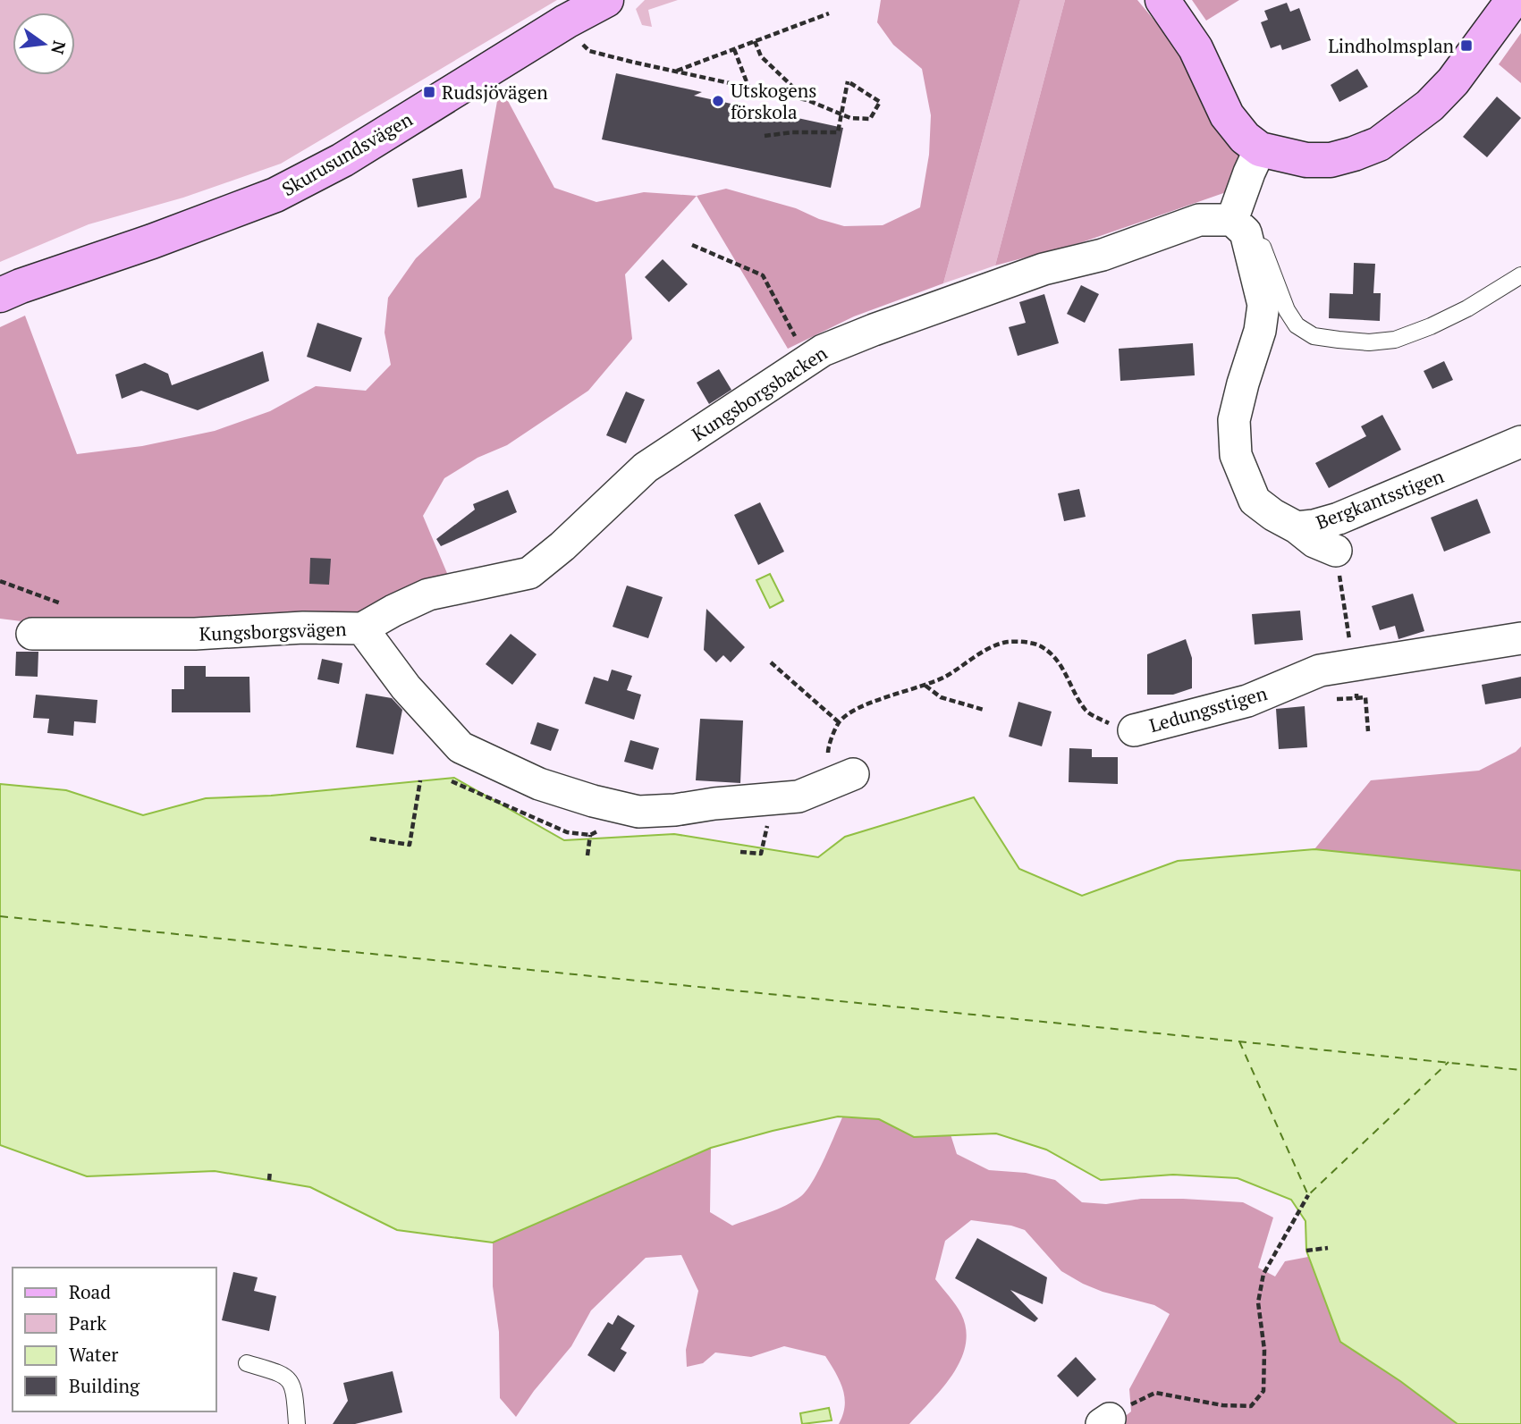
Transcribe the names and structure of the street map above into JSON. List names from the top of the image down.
{
  "streets": {
    "street": [
      "Skurusundsvägen",
      "Kungsborgsbacken",
      "Bergkantsstigen",
      "Kungsborgsvägen",
      "Ledungsstigen"
    ]
  },
  "crossings": [
    ["Kungsborgsbacken", "Bergkantsstigen"],
    ["Kungsborgsbacken", "Kungsborgsvägen"]
  ],
  "places": {
    "transit": ["Lindholmsplan", "Rudsjövägen"],
    "other": ["Utskogens förskola"]
  },
  "legend": [
    "Road",
    "Park",
    "Water",
    "Building"
  ],
  "north": "right"
}
